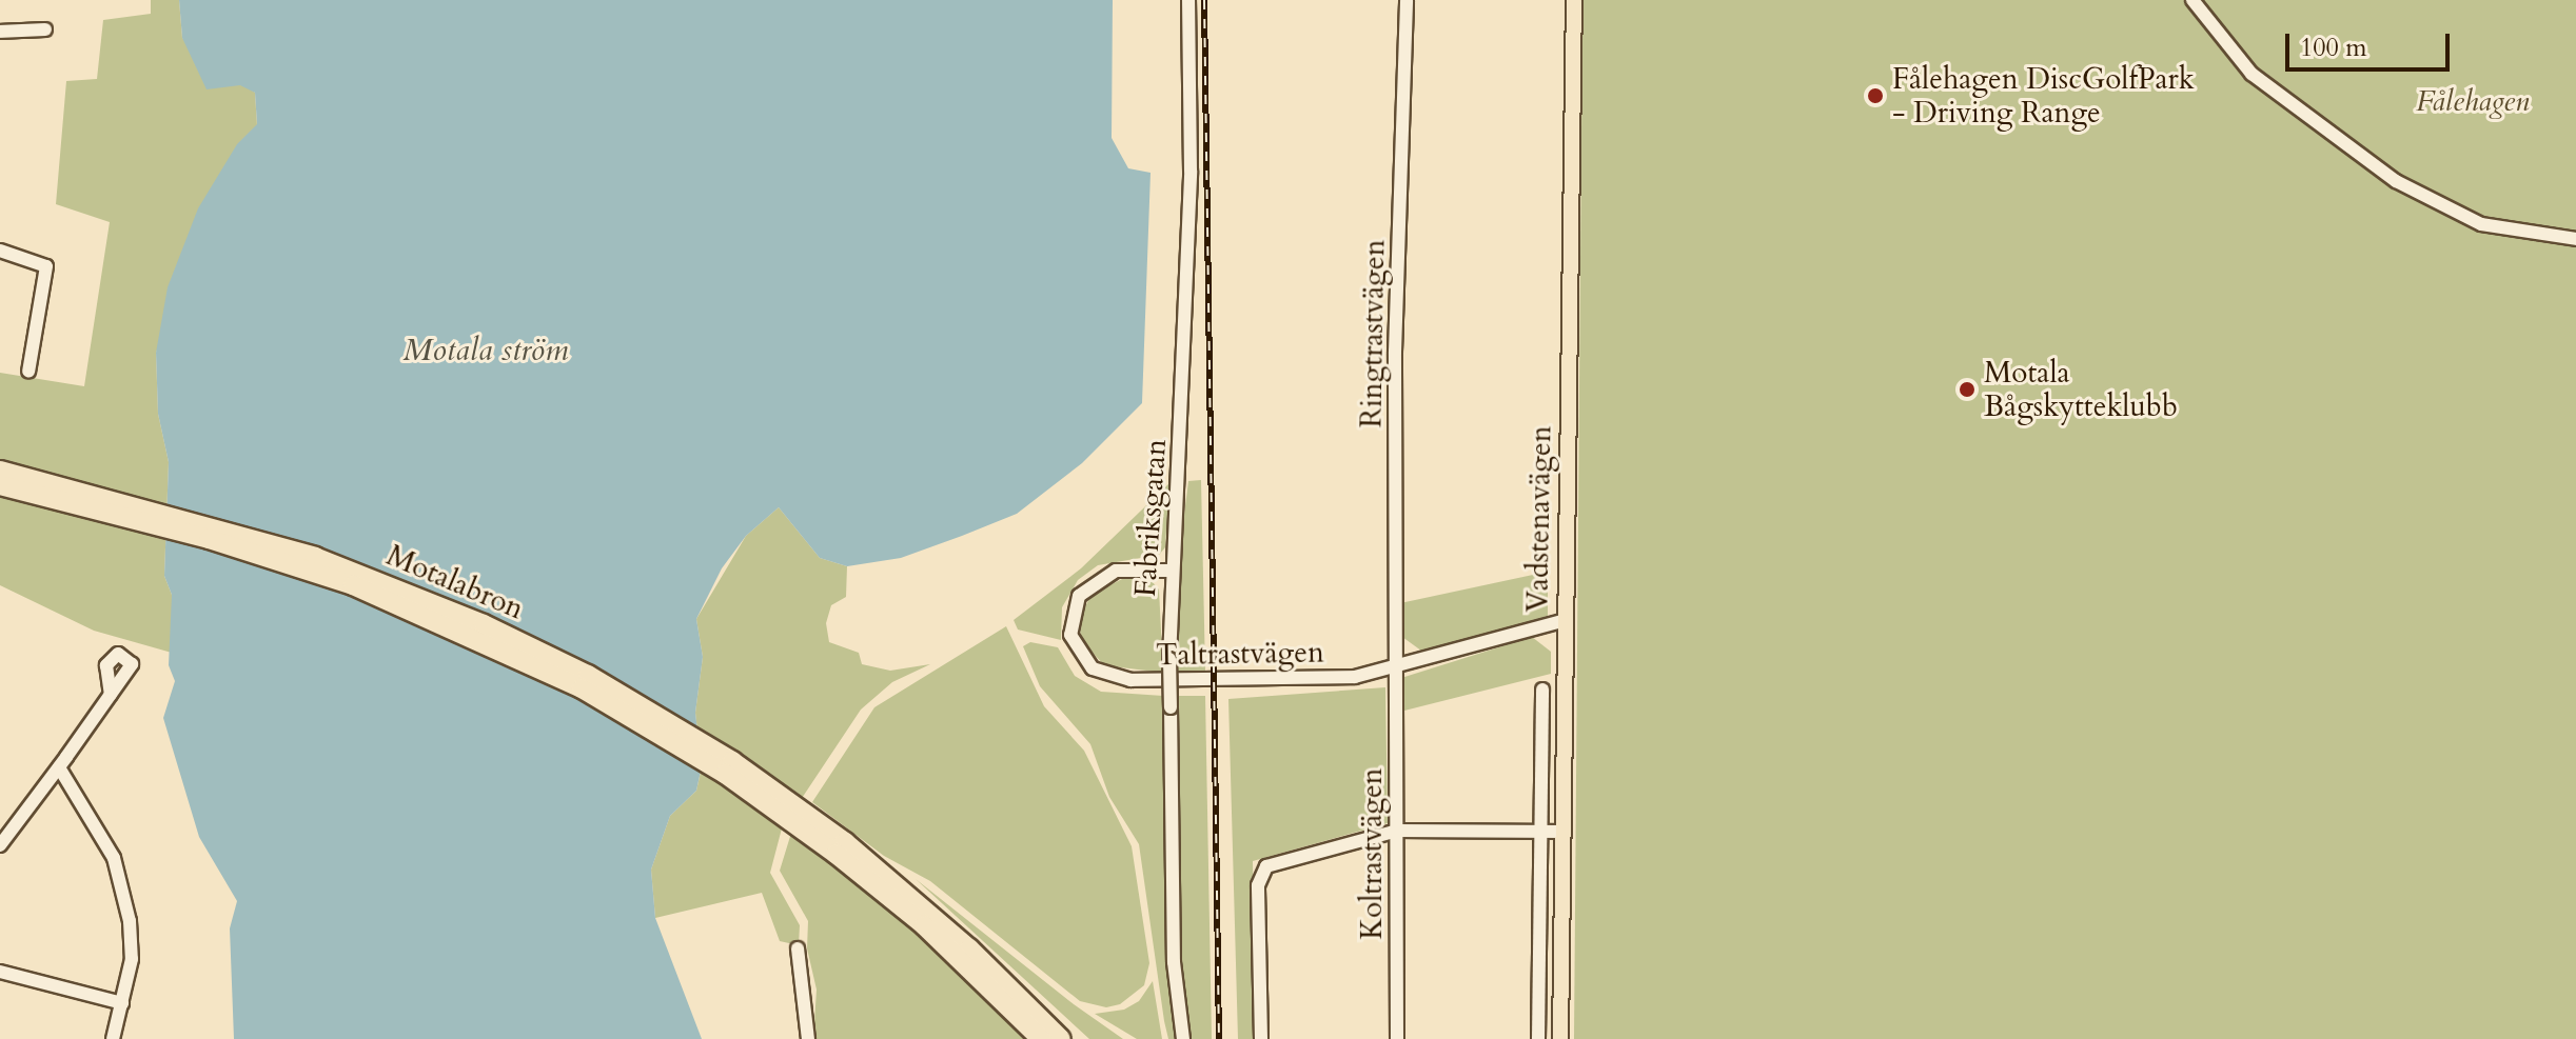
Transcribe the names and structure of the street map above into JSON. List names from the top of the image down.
{
  "streets": {
    "highway": ["Motalabron"],
    "main road": ["Vadstenavägen"],
    "street": [
      "Ringtrastvägen",
      "Fabriksgatan",
      "Taltrastvägen",
      "Koltrastvägen"
    ]
  },
  "crossings": [
    ["Ringtrastvägen", "Taltrastvägen"],
    ["Ringtrastvägen", "Koltrastvägen"],
    ["Fabriksgatan", "Taltrastvägen"],
    ["Vadstenavägen", "Taltrastvägen"],
    ["Taltrastvägen", "Koltrastvägen"]
  ],
  "water": ["Motala ström"],
  "parks": ["Fålehagen"],
  "places": ["Fålehagen DiscGolfPark - Driving Range", "Motala Bågskytteklubb"],
  "scale_bar": "100 m"
}
